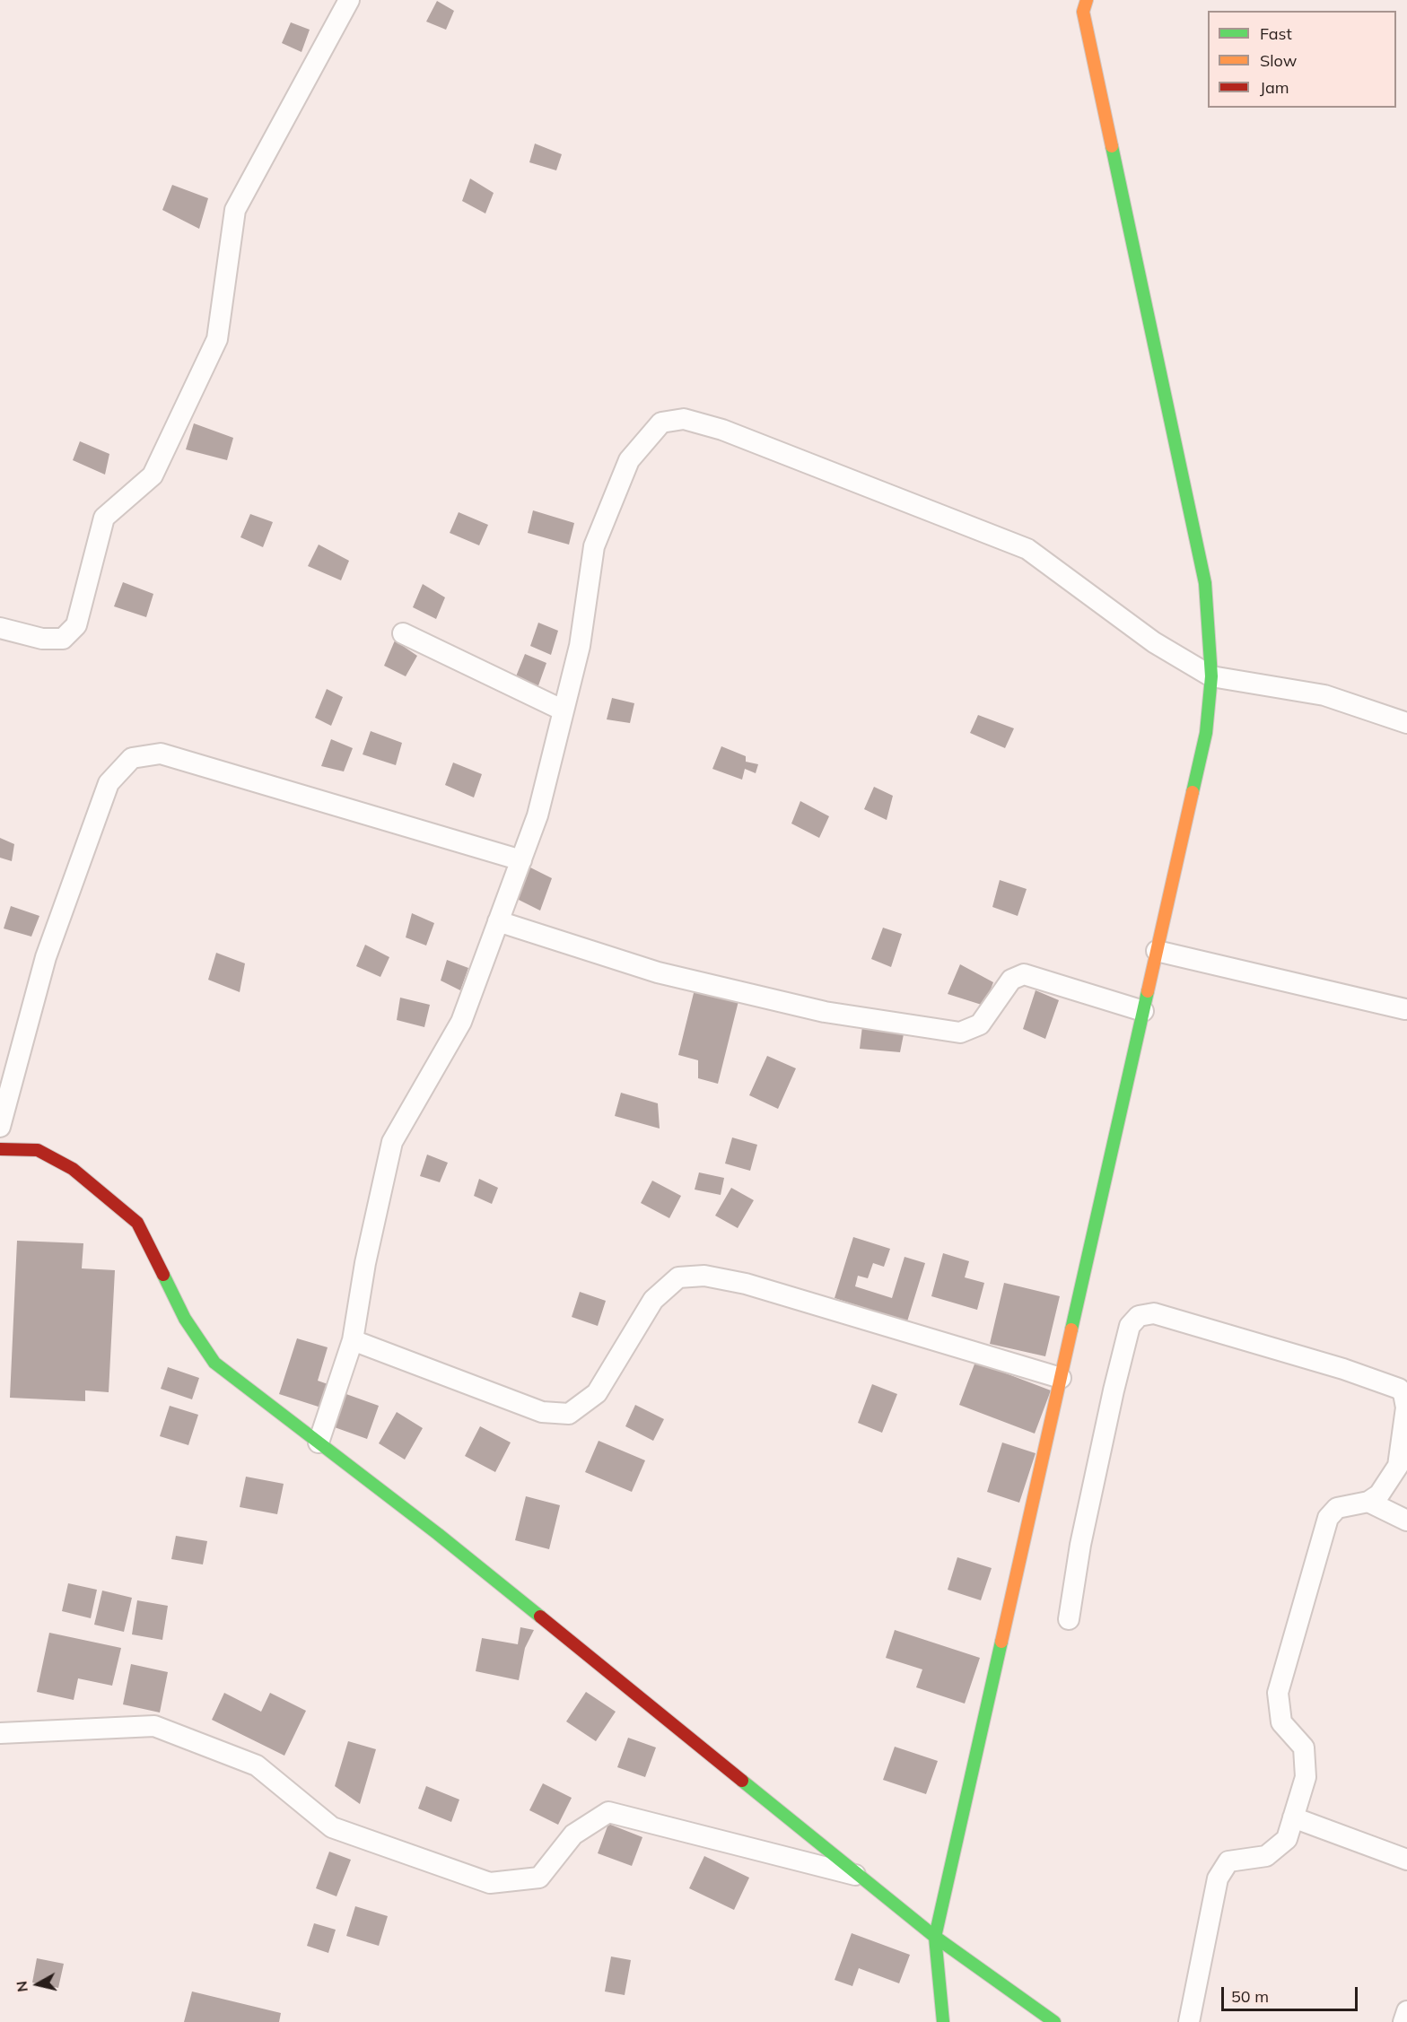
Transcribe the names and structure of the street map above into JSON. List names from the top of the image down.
{
  "legend": ["Fast", "Slow", "Jam"],
  "scale_bar": "50 m",
  "north": "left"
}
